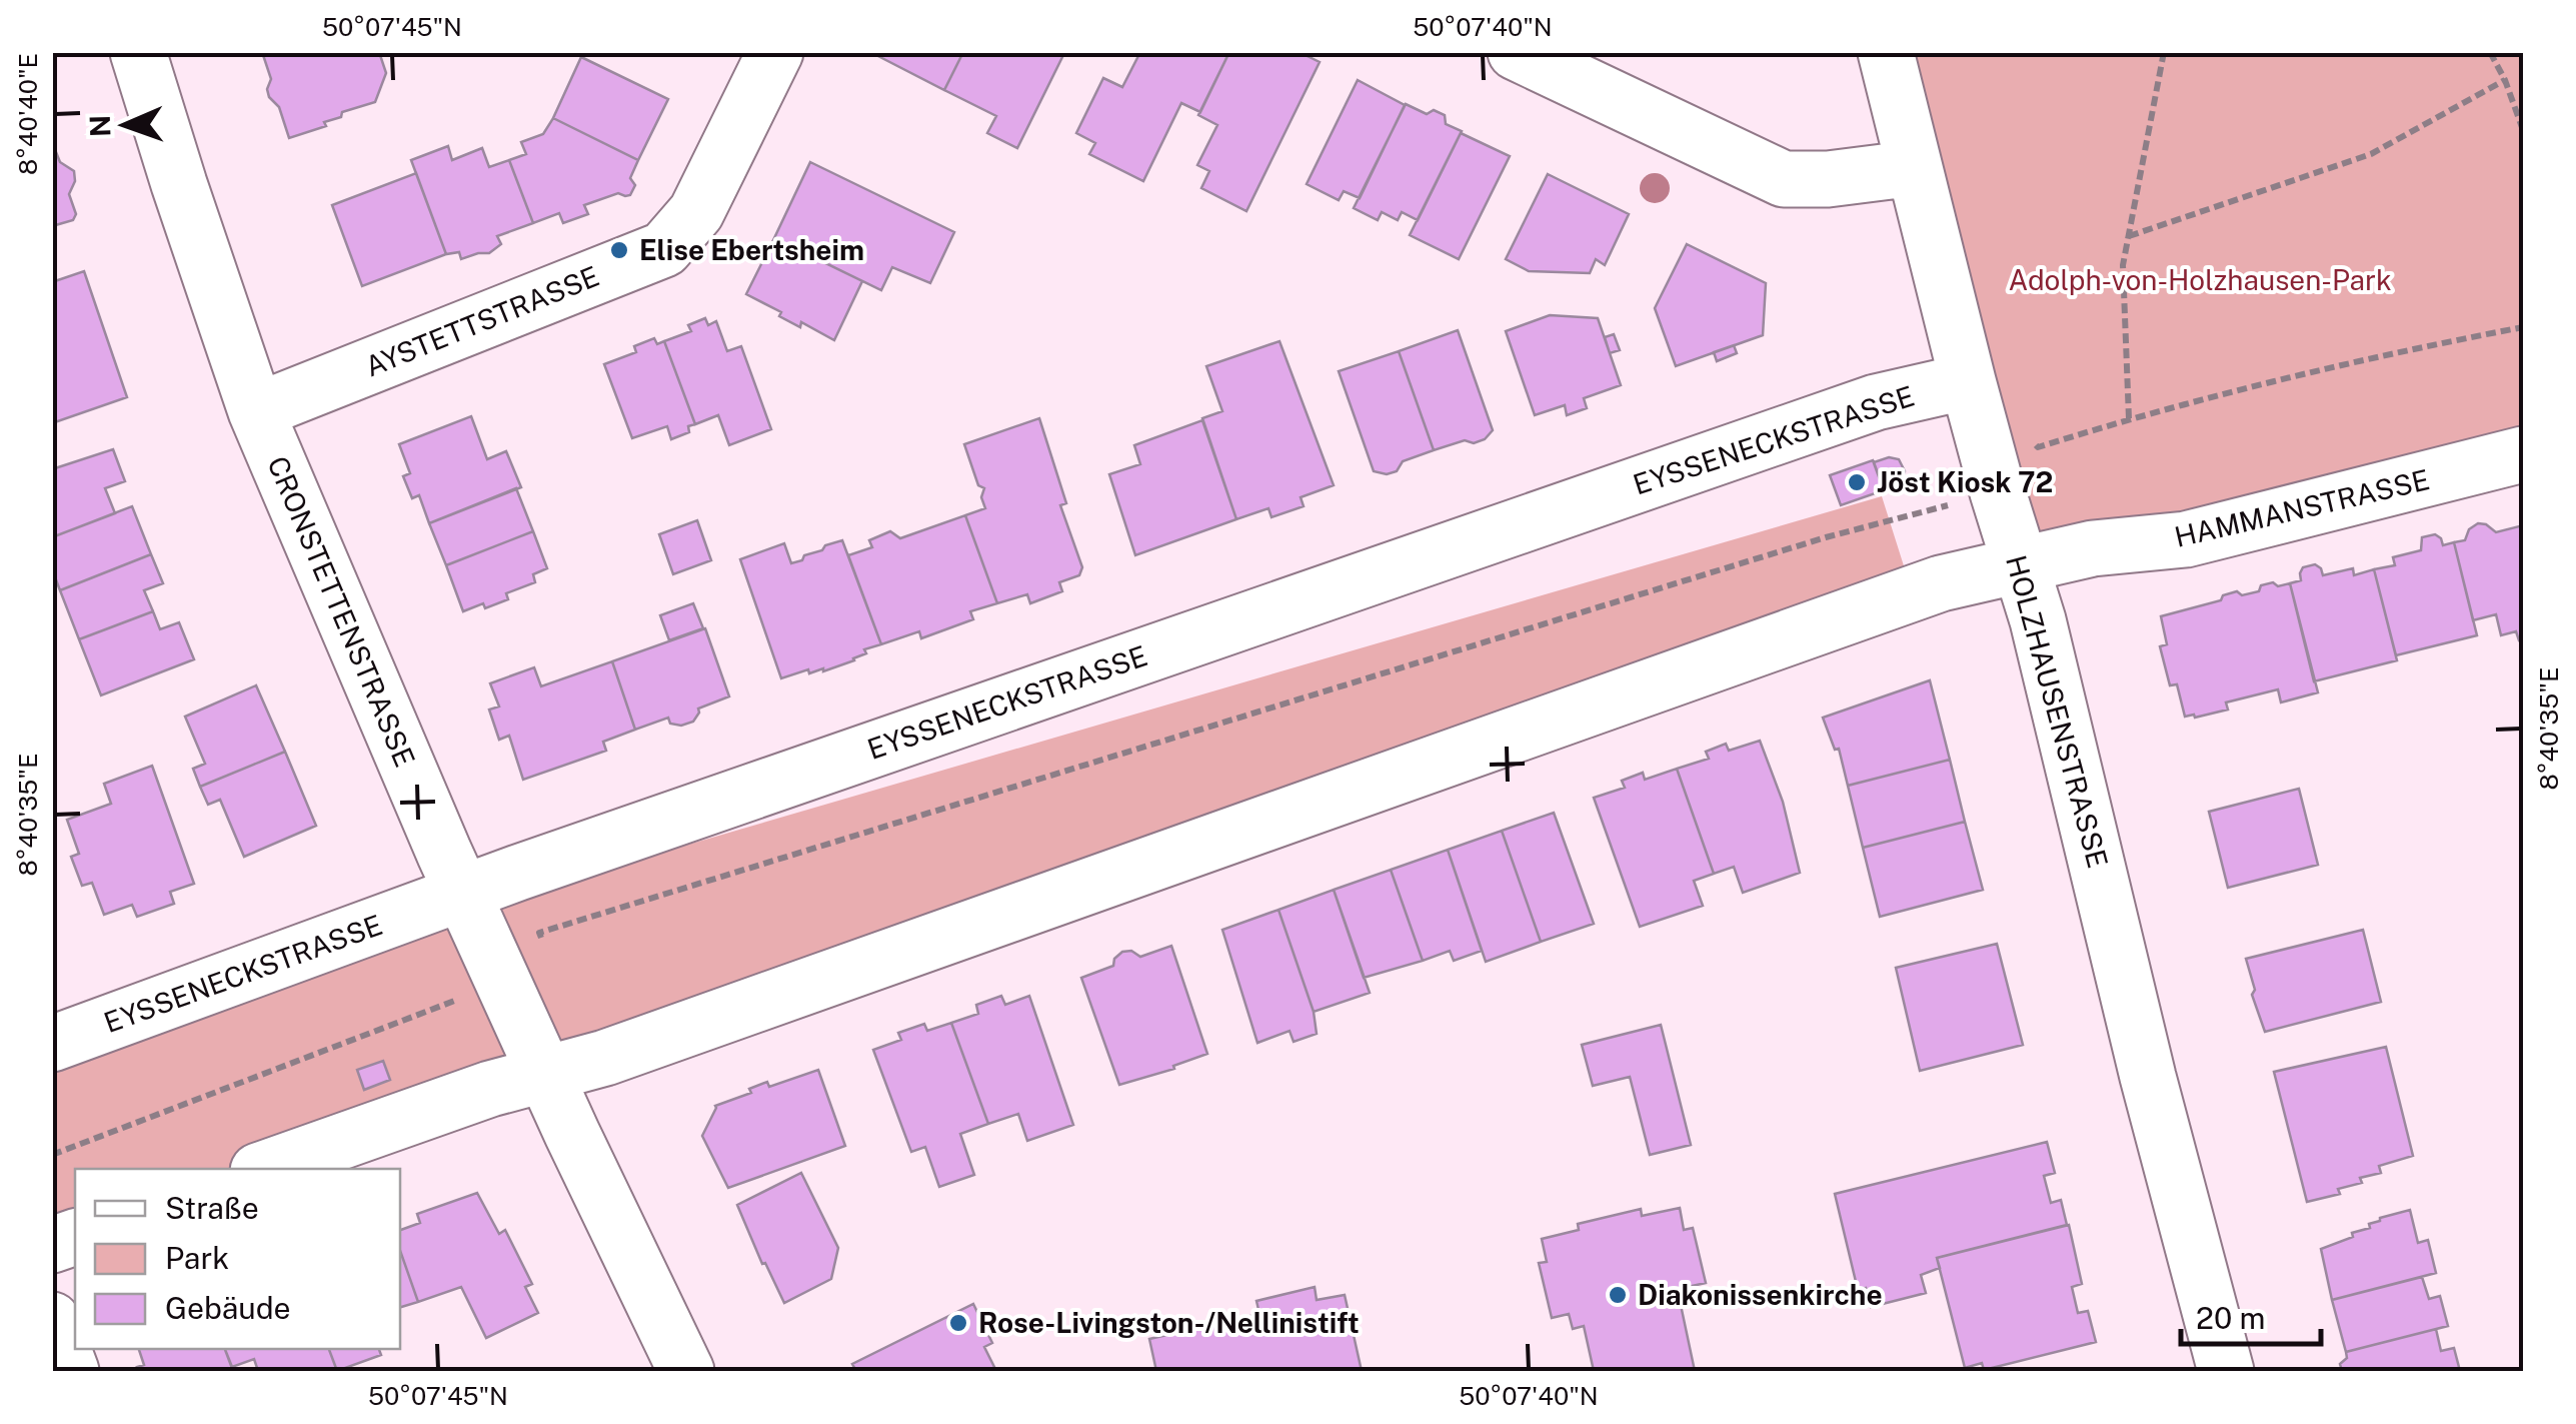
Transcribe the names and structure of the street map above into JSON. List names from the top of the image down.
{
  "streets": {
    "street": [
      "AYSTETTSTRASSE",
      "EYSSENECKSTRASSE",
      "HAMMANSTRASSE",
      "CRONSTETTENSTRASSE",
      "HOLZHAUSENSTRASSE"
    ]
  },
  "crossings": [
    ["AYSTETTSTRASSE", "CRONSTETTENSTRASSE"],
    ["EYSSENECKSTRASSE", "CRONSTETTENSTRASSE"],
    ["EYSSENECKSTRASSE", "HOLZHAUSENSTRASSE"],
    ["HAMMANSTRASSE", "HOLZHAUSENSTRASSE"]
  ],
  "parks": ["Adolph-von-Holzhausen-Park"],
  "places": [
    "Elise Ebertsheim",
    "Jöst Kiosk 72",
    "Diakonissenkirche",
    "Rose-Livingston-/Nellinistift"
  ],
  "legend": ["Straße", "Park", "Gebäude"],
  "scale_bar": "20 m",
  "north": "left",
  "coordinates": [
    "50°07'45\"N",
    "50°07'40\"N",
    "8°40'40\"E",
    "8°40'35\"E"
  ]
}
